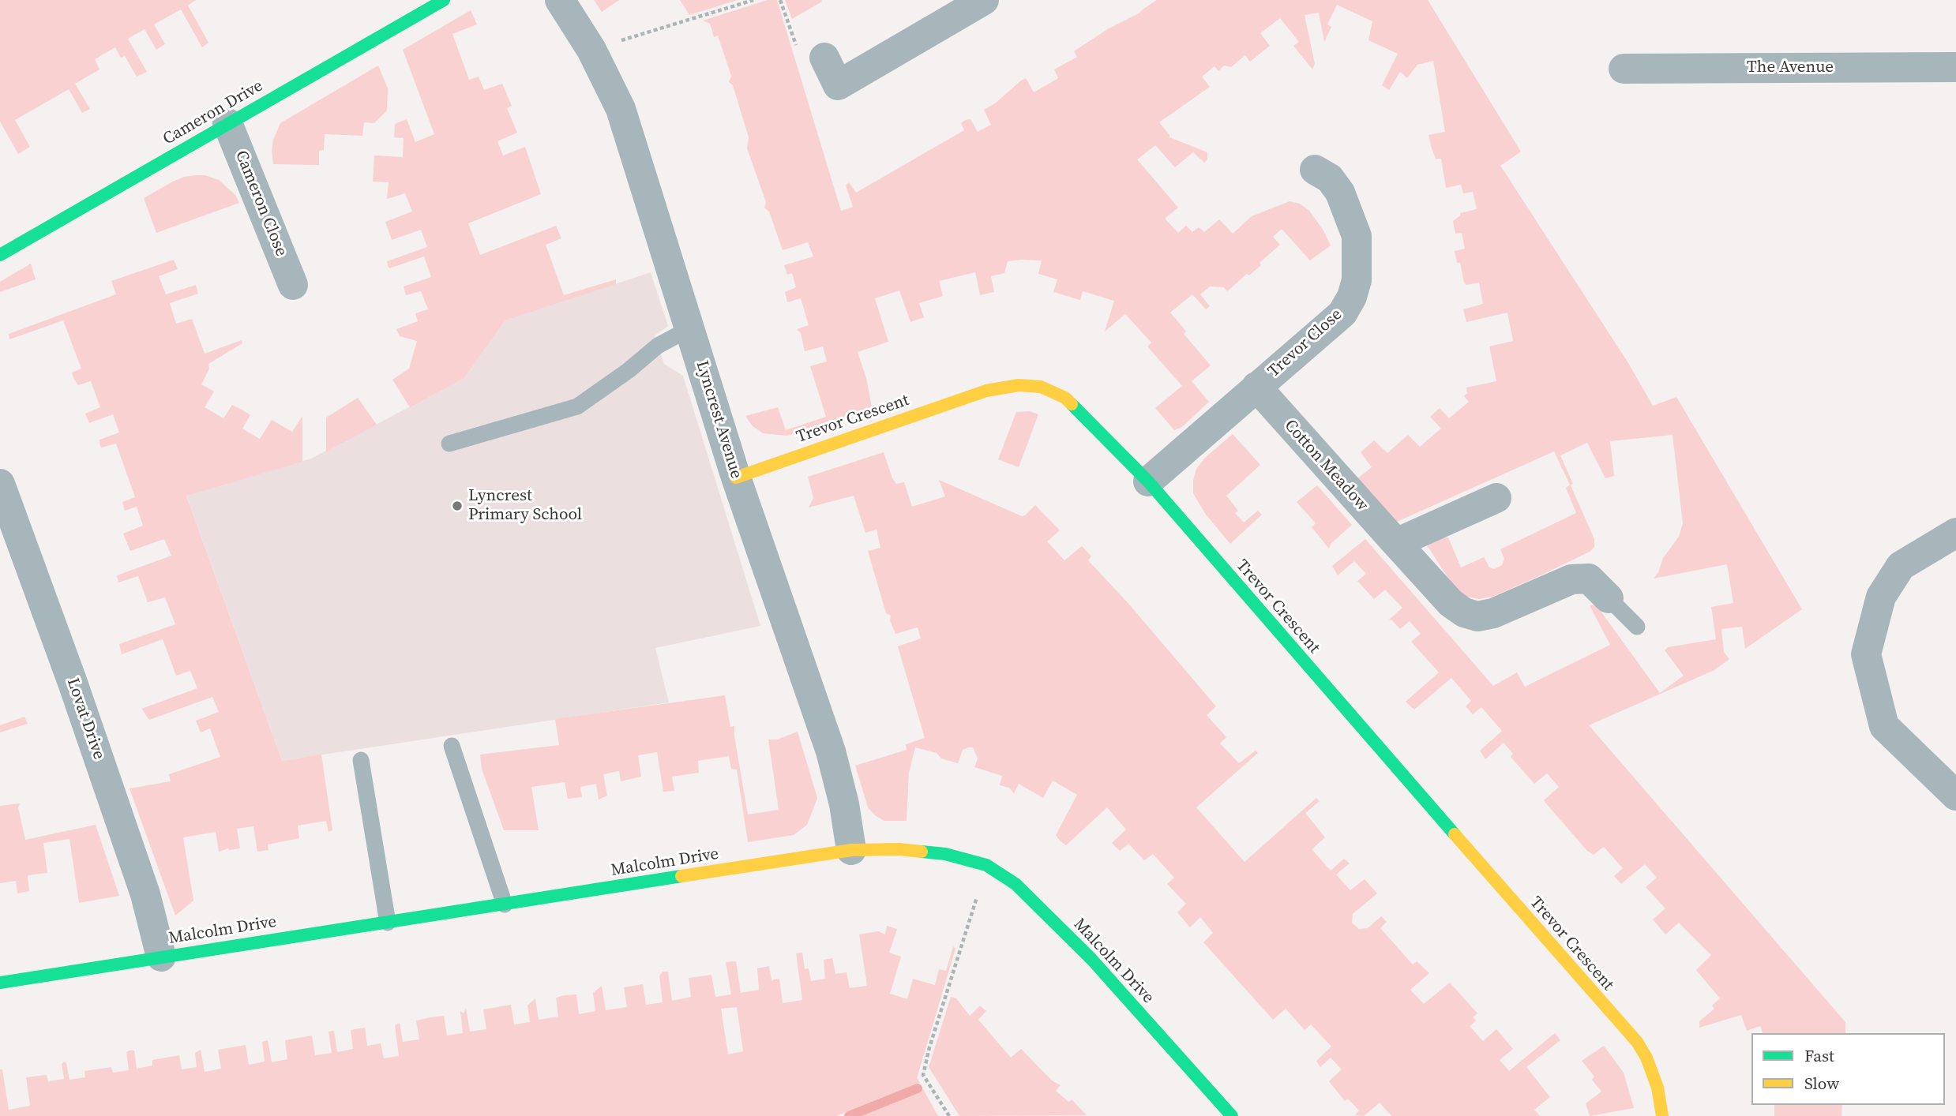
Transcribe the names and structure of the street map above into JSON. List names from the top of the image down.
{
  "streets": {
    "street": [
      "The Avenue",
      "Cameron Drive",
      "Cameron Close",
      "Trevor Close",
      "Trevor Crescent",
      "Lyncrest Avenue",
      "Cotton Meadow",
      "Lovat Drive",
      "Malcolm Drive"
    ]
  },
  "crossings": [
    ["Cameron Drive", "Cameron Close"],
    ["Trevor Close", "Trevor Crescent"],
    ["Trevor Close", "Cotton Meadow"],
    ["Trevor Crescent", "Lyncrest Avenue"],
    ["Lyncrest Avenue", "Malcolm Drive"],
    ["Lovat Drive", "Malcolm Drive"]
  ],
  "places": ["Lyncrest Primary School"],
  "legend": ["Fast", "Slow"]
}
